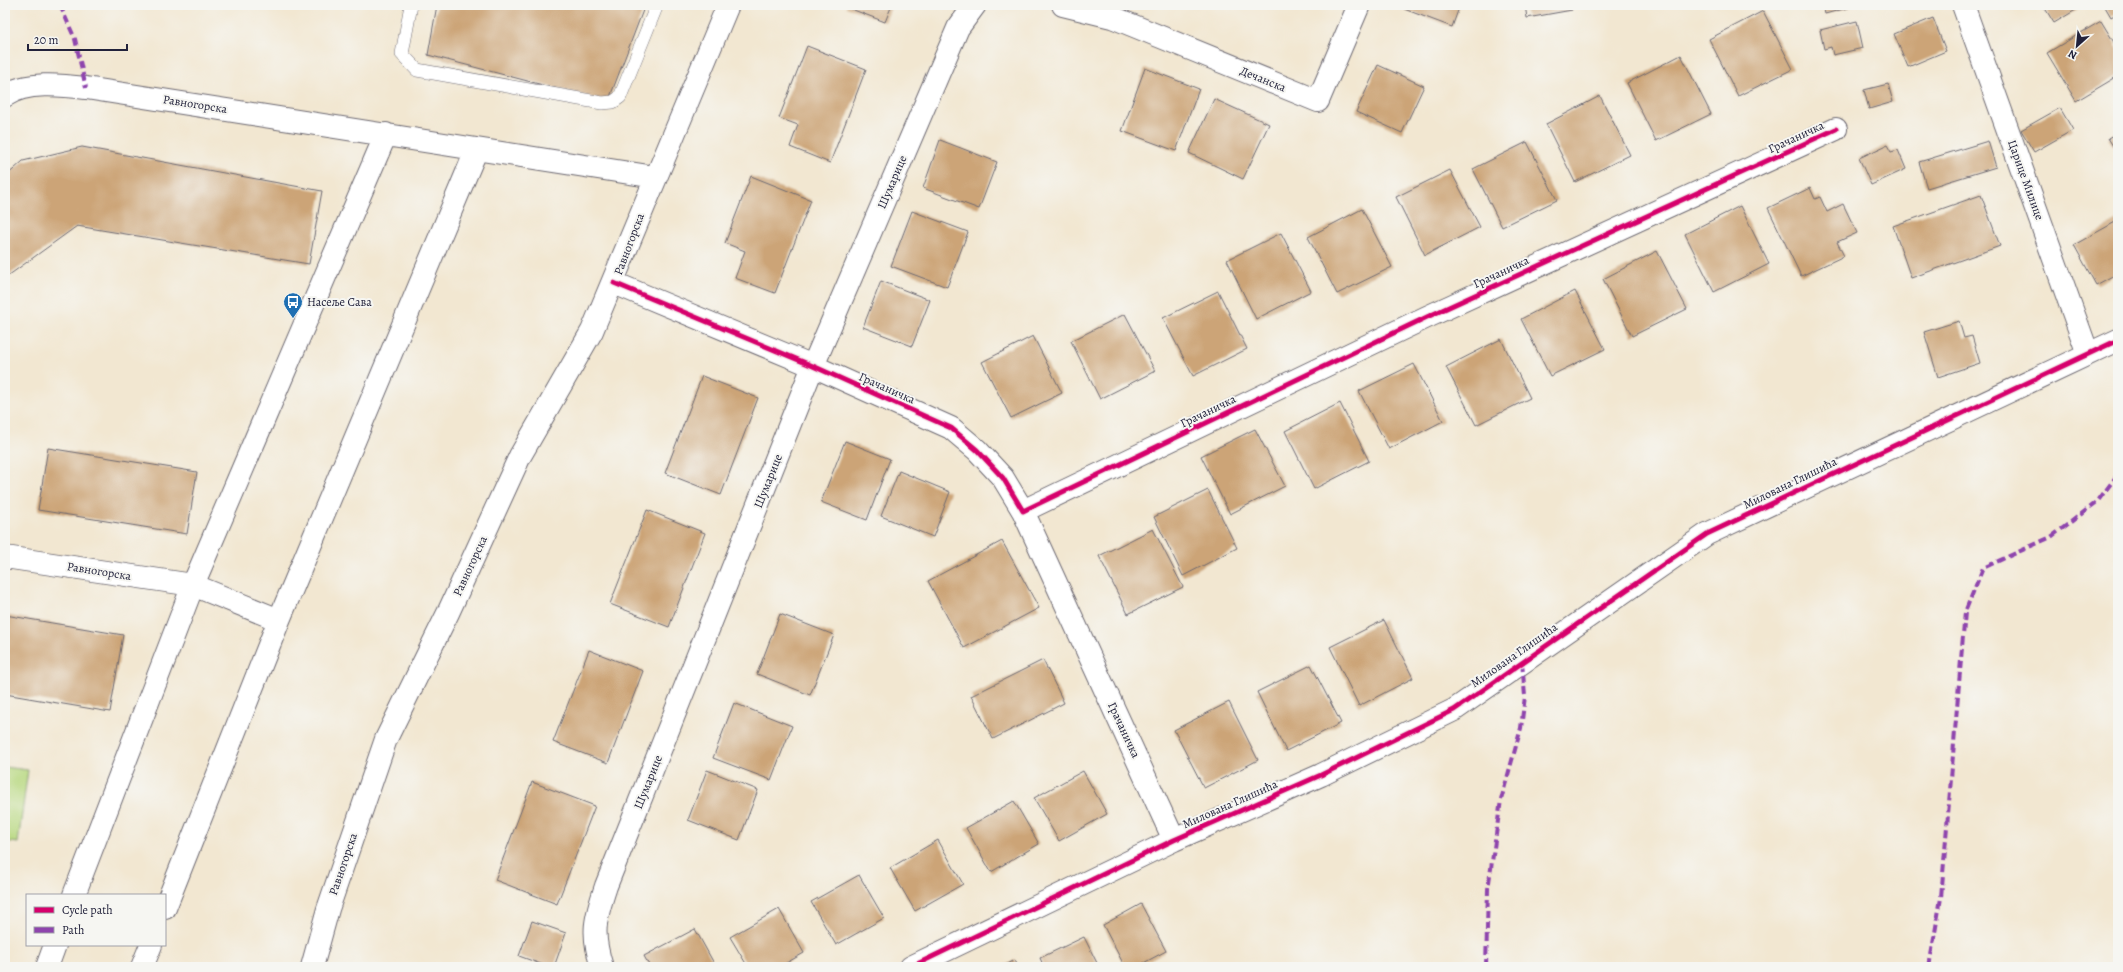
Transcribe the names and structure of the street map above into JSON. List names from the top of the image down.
{
  "streets": {
    "street": [
      "Дечанска",
      "Равногорска",
      "Грачаничка",
      "Царице Милице",
      "Шумарице",
      "Милована Глишића"
    ]
  },
  "crossings": [
    ["Равногорска", "Грачаничка"],
    ["Грачаничка", "Шумарице"],
    ["Грачаничка", "Милована Глишића"],
    ["Царице Милице", "Милована Глишића"]
  ],
  "places": {
    "bus stop": ["Насеље Сава"]
  },
  "legend": ["Cycle path", "Path"],
  "scale_bar": "20 m",
  "north": "bottom left"
}
